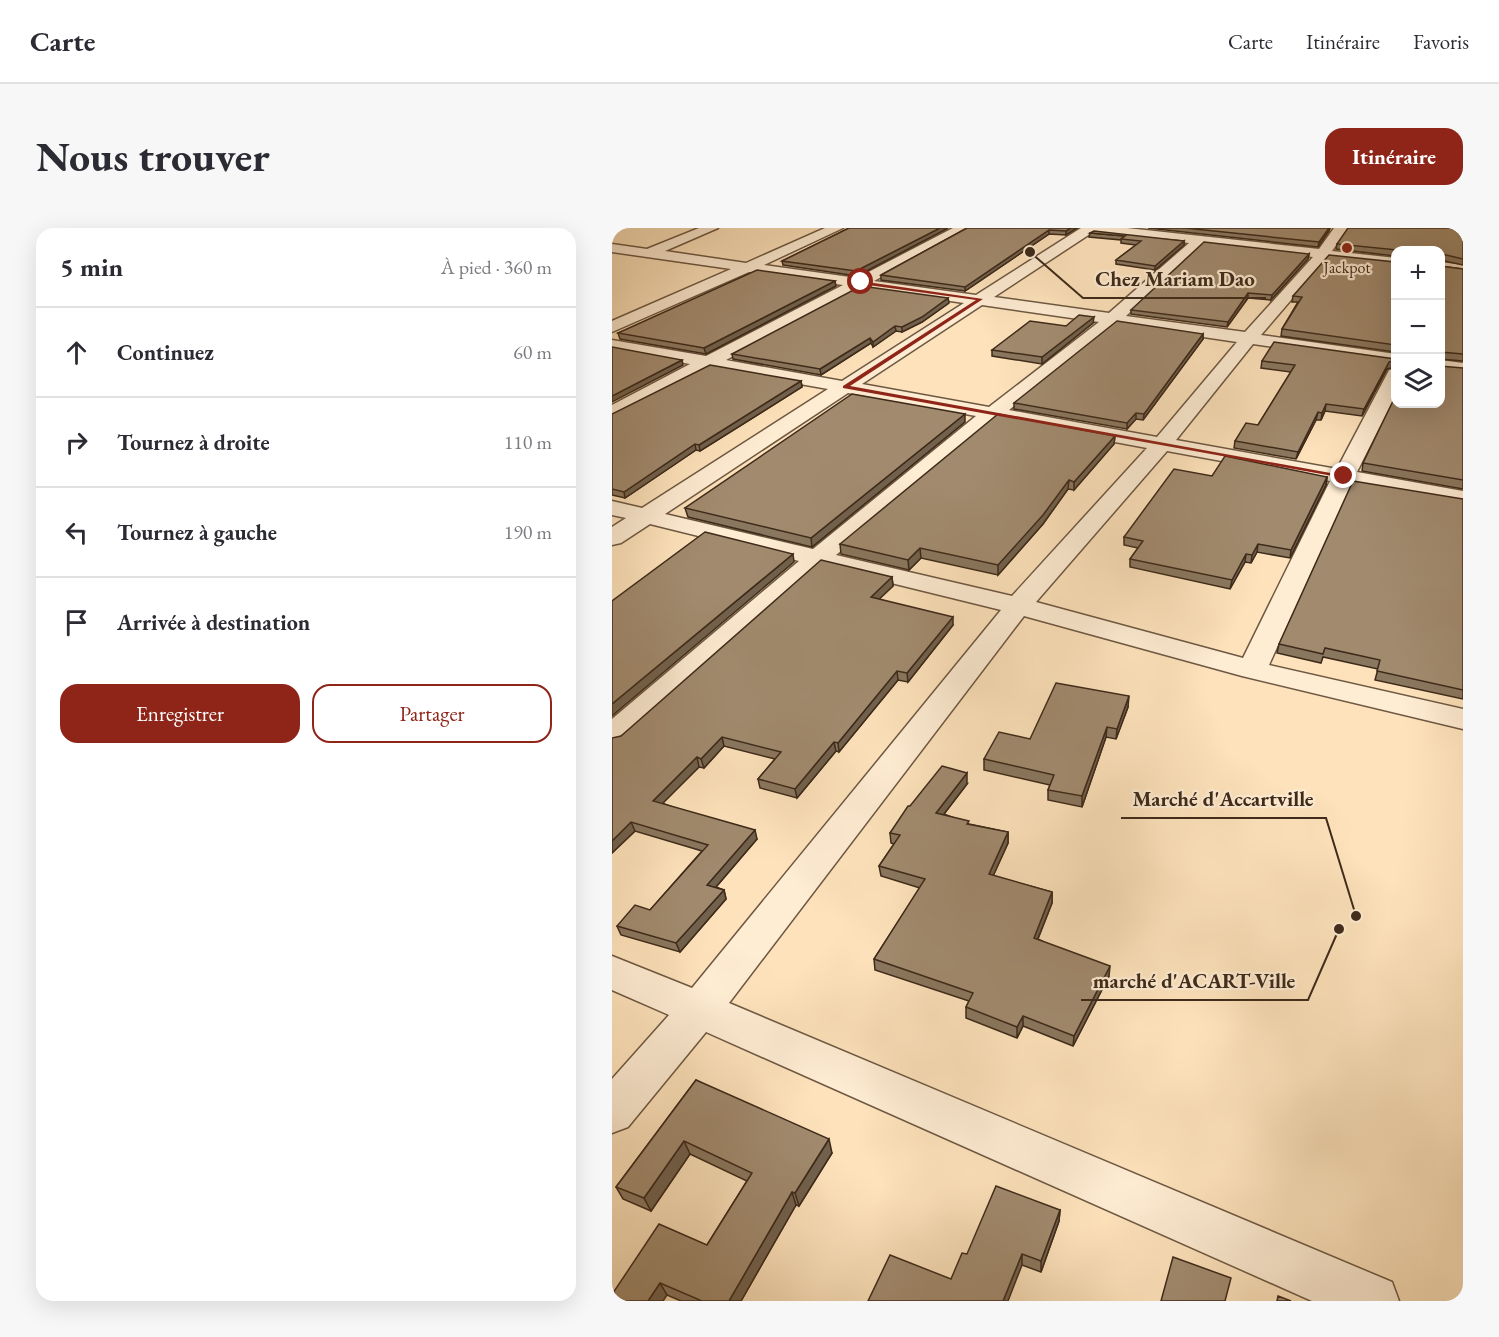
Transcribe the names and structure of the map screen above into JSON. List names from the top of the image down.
{
  "places": [
    "Jackpot",
    "Chez Mariam Dao",
    "Marché d'Accartville",
    "marché d'ACART-Ville"
  ],
  "page": {
    "header": "Carte",
    "nav": ["Carte", "Itinéraire", "Favoris"],
    "buttons": [
      "Itinéraire",
      ["Enregistrer", "Partager"]
    ],
    "title": "Nous trouver",
    "heading": ["5 min", "À pied · 360 m"],
    "map_buttons": ["+", "−"],
    "list": [
      ["Continuez", "60 m"],
      ["Tournez à droite", "110 m"],
      ["Tournez à gauche", "190 m"],
      "Arrivée à destination"
    ]
  }
}
